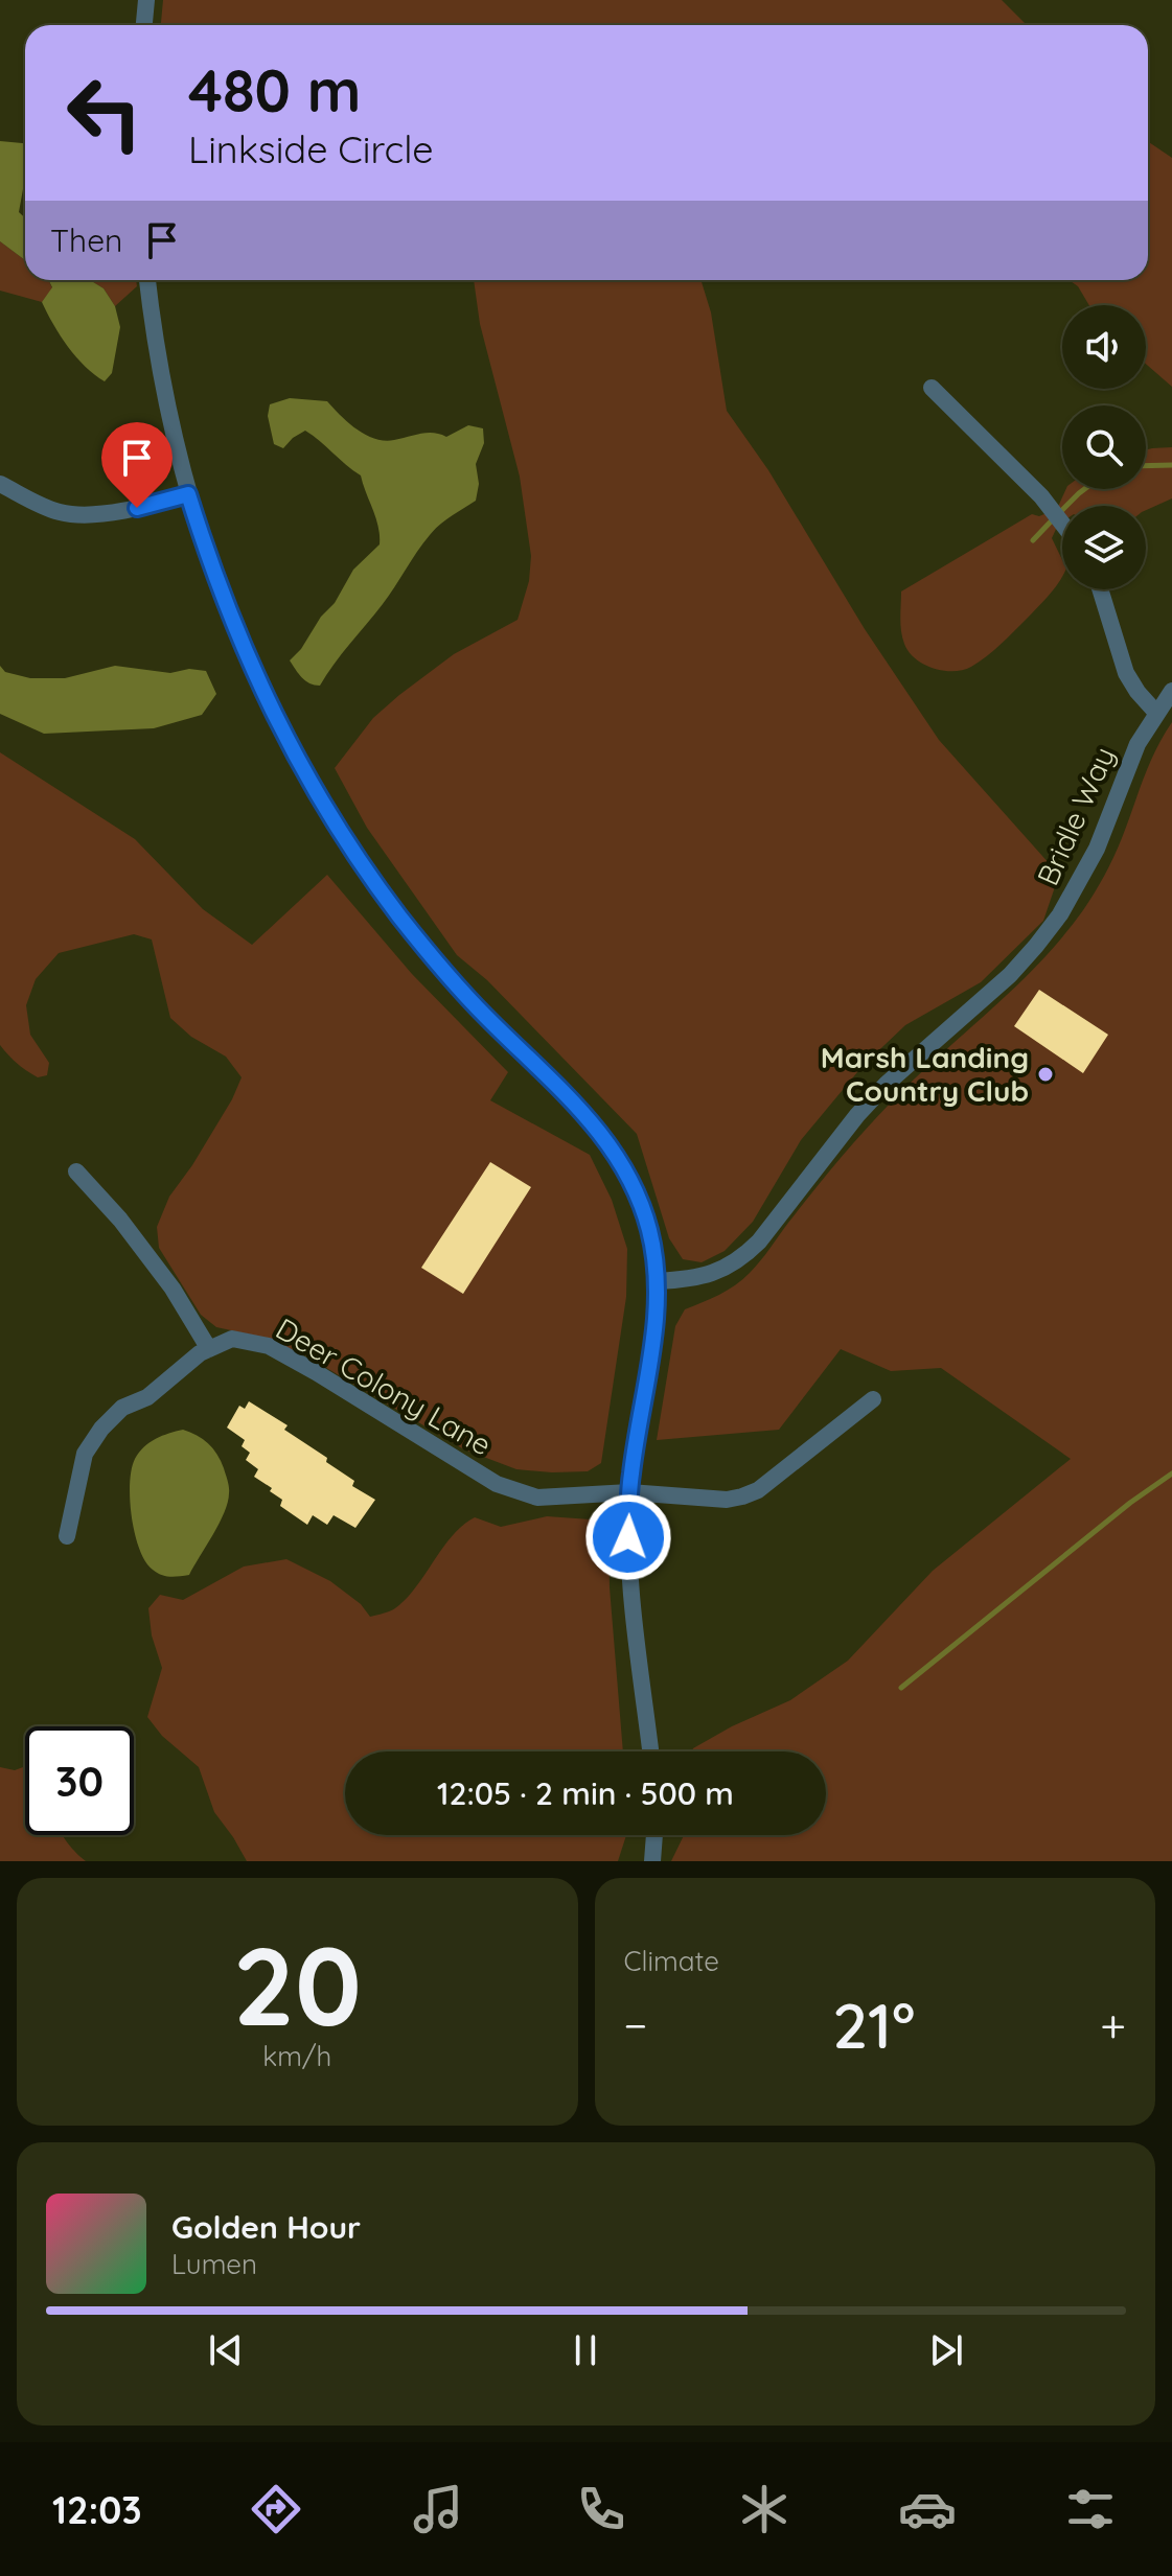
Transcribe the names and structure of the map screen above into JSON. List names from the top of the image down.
{
  "streets": {
    "street": ["Bridle Way", "Deer Colony Lane"]
  },
  "places": ["Marsh Landing Country Club"],
  "page": {
    "turn": ["480 m", "Linkside Circle"],
    "then": "Then",
    "limit": "30",
    "trip": "12:05 · 2 min · 500 m",
    "tile": [
      ["20", "km/h"],
      "Climate"
    ],
    "heat": ["−", "21°", "+"],
    "song": ["Golden Hour", "Lumen"],
    "tabs": "12:03"
  }
}
